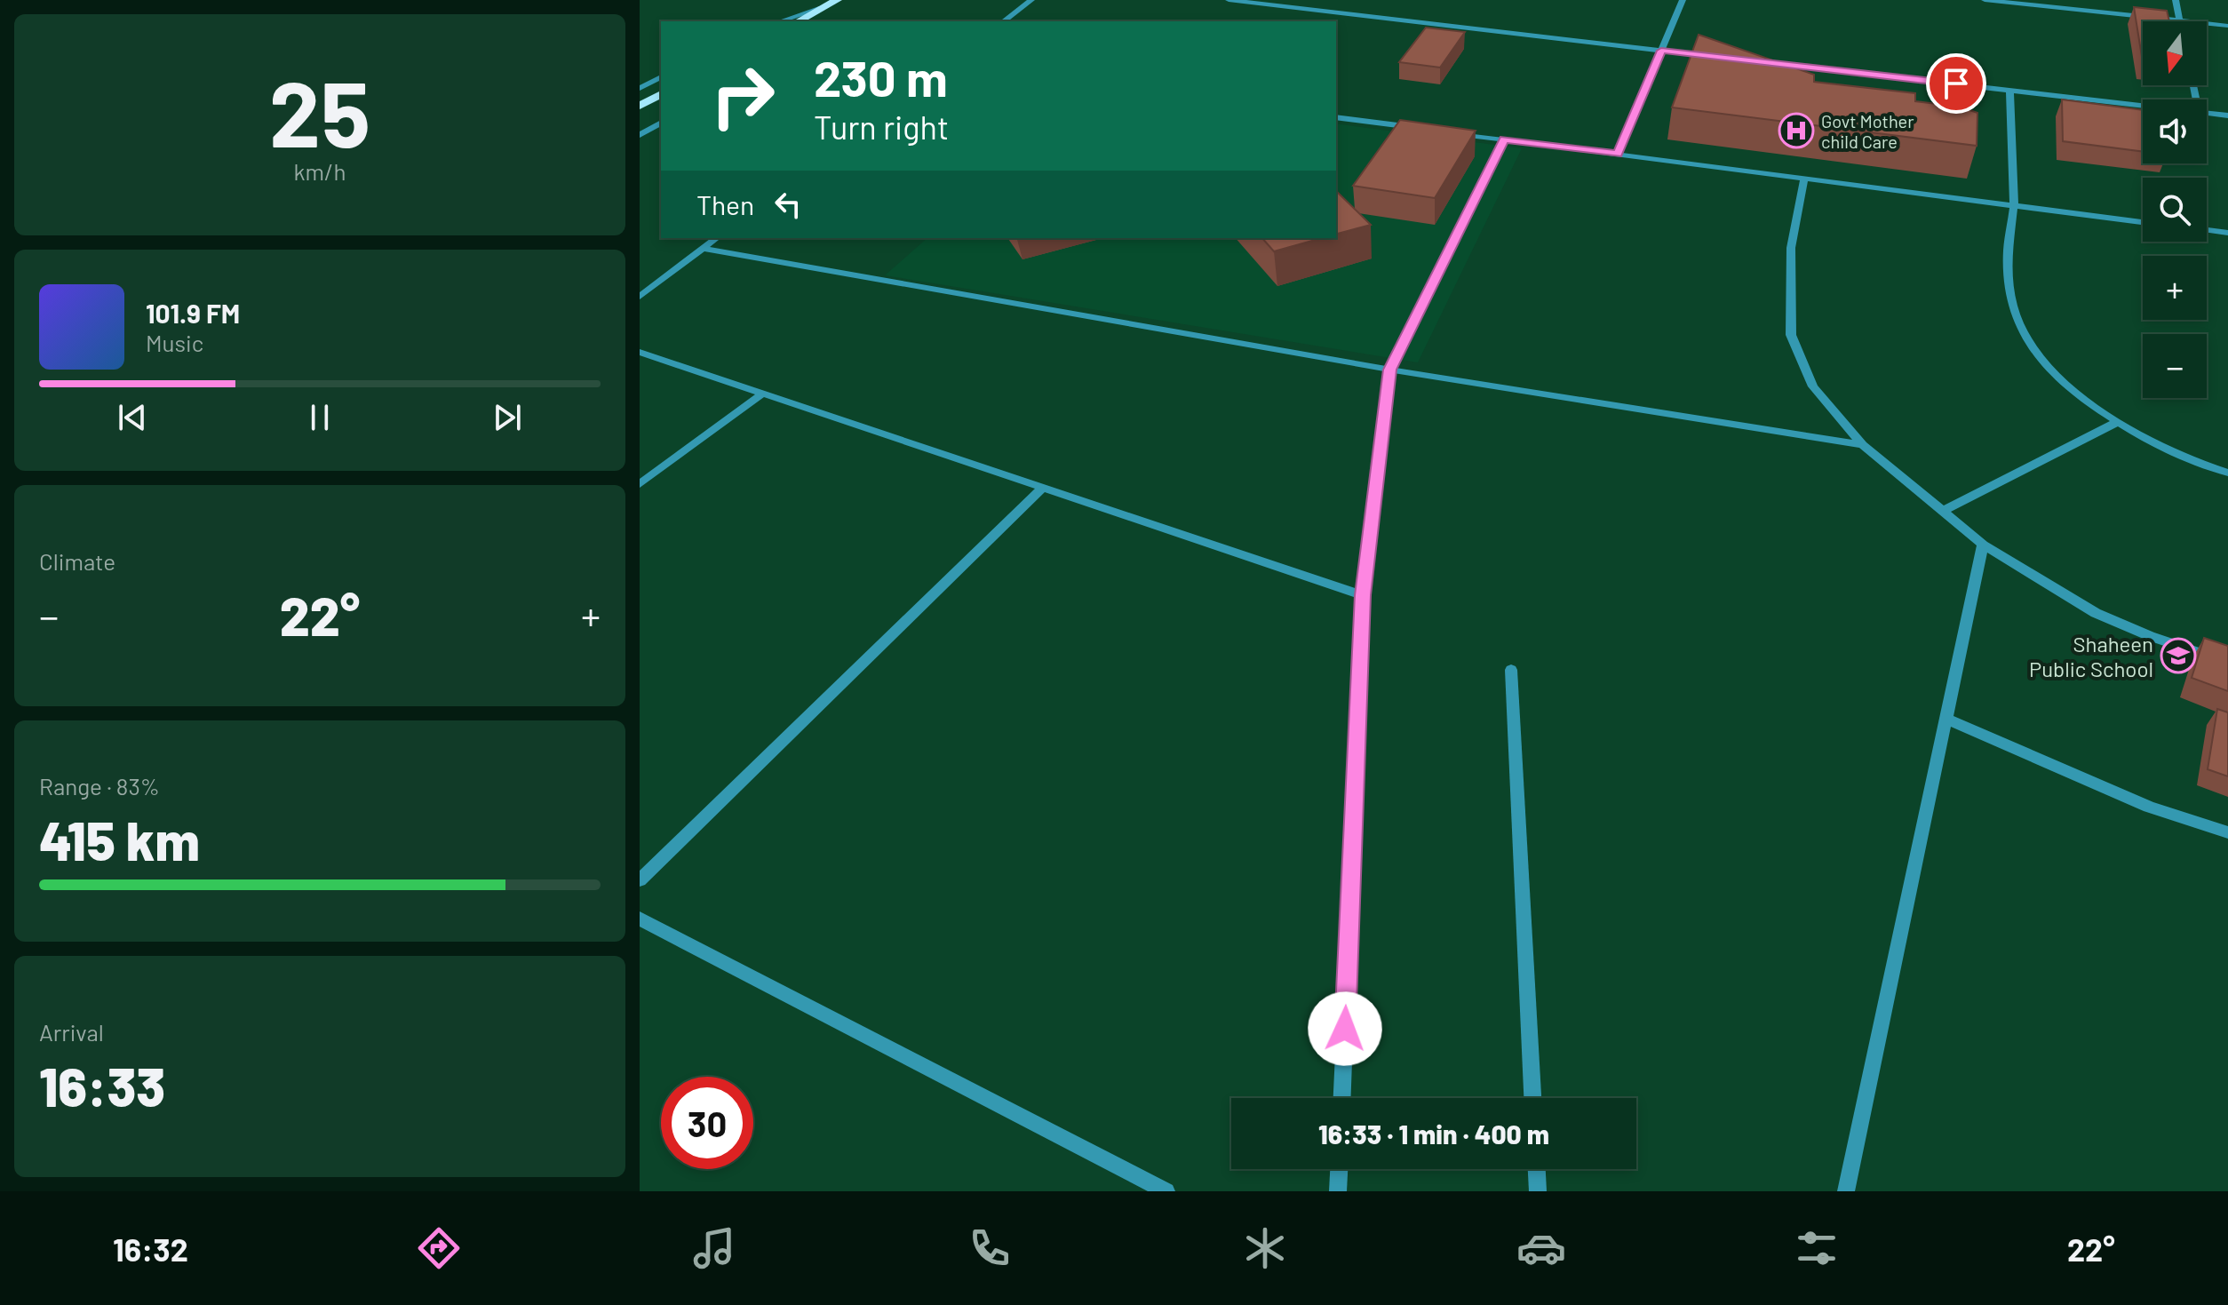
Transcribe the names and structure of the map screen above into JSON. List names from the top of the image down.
{
  "places": {
    "hospital": ["Govt Mother child Care"],
    "school or university": ["Shaheen Public School"]
  },
  "north": "bottom",
  "page": {
    "tile": [
      ["25", "km/h"],
      "Climate",
      ["Range · 83%", "415 km"],
      ["Arrival", "16:33"]
    ],
    "map_buttons": ["+", "−"],
    "turn": ["230 m", "Turn right"],
    "then": "Then",
    "song": ["101.9 FM", "Music"],
    "heat": ["−", "22°", "+"],
    "limit": "30",
    "trip": "16:33 · 1 min · 400 m",
    "tabs": ["16:32", "22°"]
  }
}
